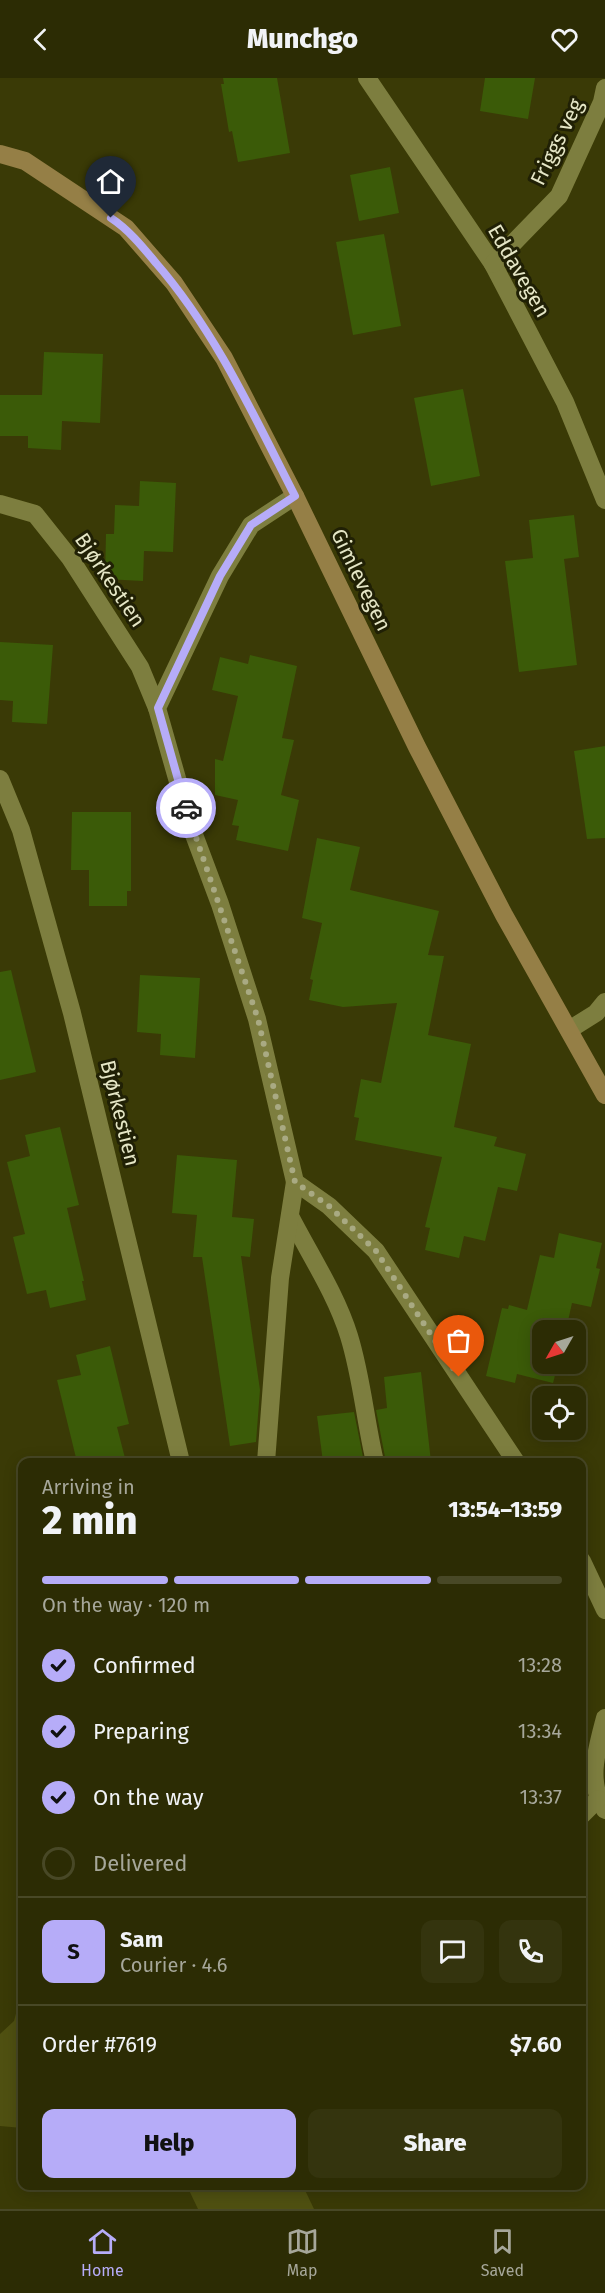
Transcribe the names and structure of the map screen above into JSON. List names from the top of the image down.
{
  "streets": {
    "street": [
      "Friggs veg",
      "Eddavegen",
      "Bjørkestien",
      "Gimlevegen"
    ]
  },
  "crossings": [
    ["Friggs veg", "Eddavegen"]
  ],
  "north": "bottom left",
  "page": {
    "header": "Munchgo",
    "heading": ["2 min", "Arriving in", "13:54–13:59"],
    "panel": [
      "Sam",
      "Courier · 4.6",
      "Order #7619",
      "$7.60"
    ],
    "bar": "On the way · 120 m",
    "list": [
      ["Confirmed", "13:28"],
      ["Preparing", "13:34"],
      ["On the way", "13:37"],
      "Delivered"
    ],
    "round": "S",
    "buttons": ["Help", "Share"],
    "tabs": ["Home", "Map", "Saved"]
  }
}
